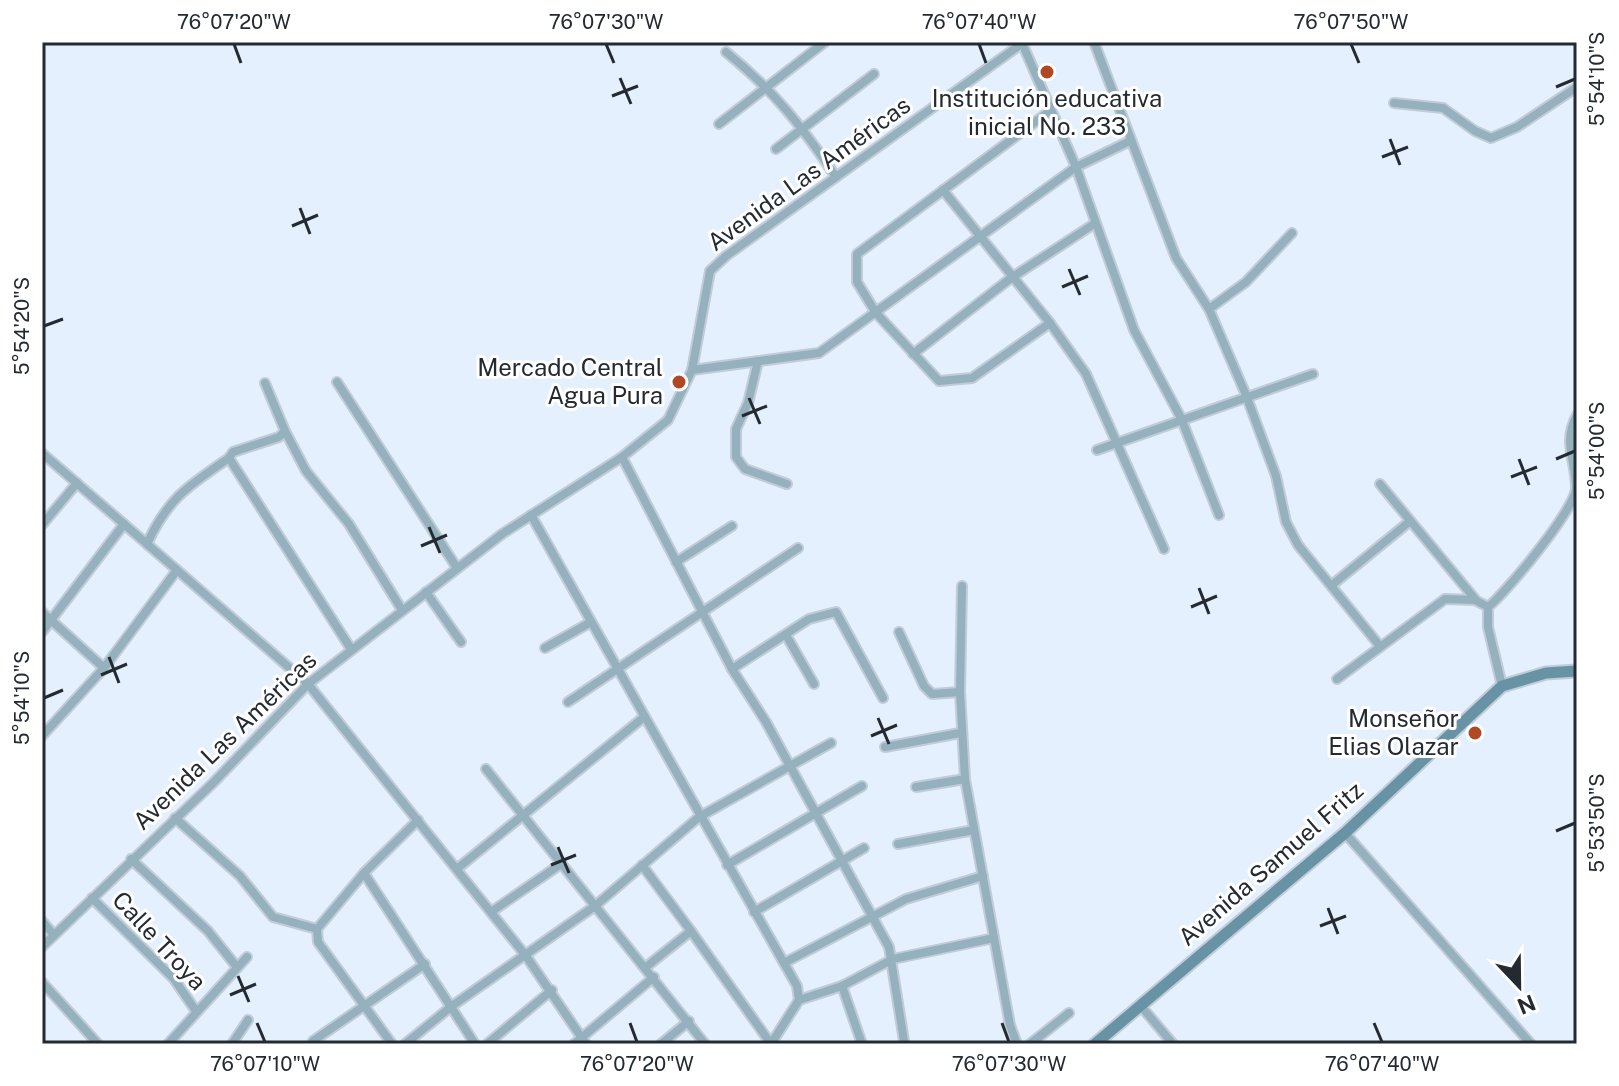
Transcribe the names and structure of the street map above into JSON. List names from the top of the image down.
{
  "streets": {
    "street": ["Avenida Las Américas", "Avenida Samuel Fritz", "Calle Troya"]
  },
  "crossings": [
    ["Avenida Las Américas", "Calle Troya"]
  ],
  "places": ["Institución educativa inicial No. 233", "Mercado Central Agua Pura", "Monseñor Elias Olazar"],
  "north": "bottom",
  "coordinates": [
    "76°07'20\"W",
    "76°07'30\"W",
    "76°07'40\"W",
    "76°07'50\"W",
    "5°54'10\"S",
    "5°54'20\"S",
    "5°54'00\"S",
    "5°53'50\"S",
    "76°07'10\"W"
  ]
}
